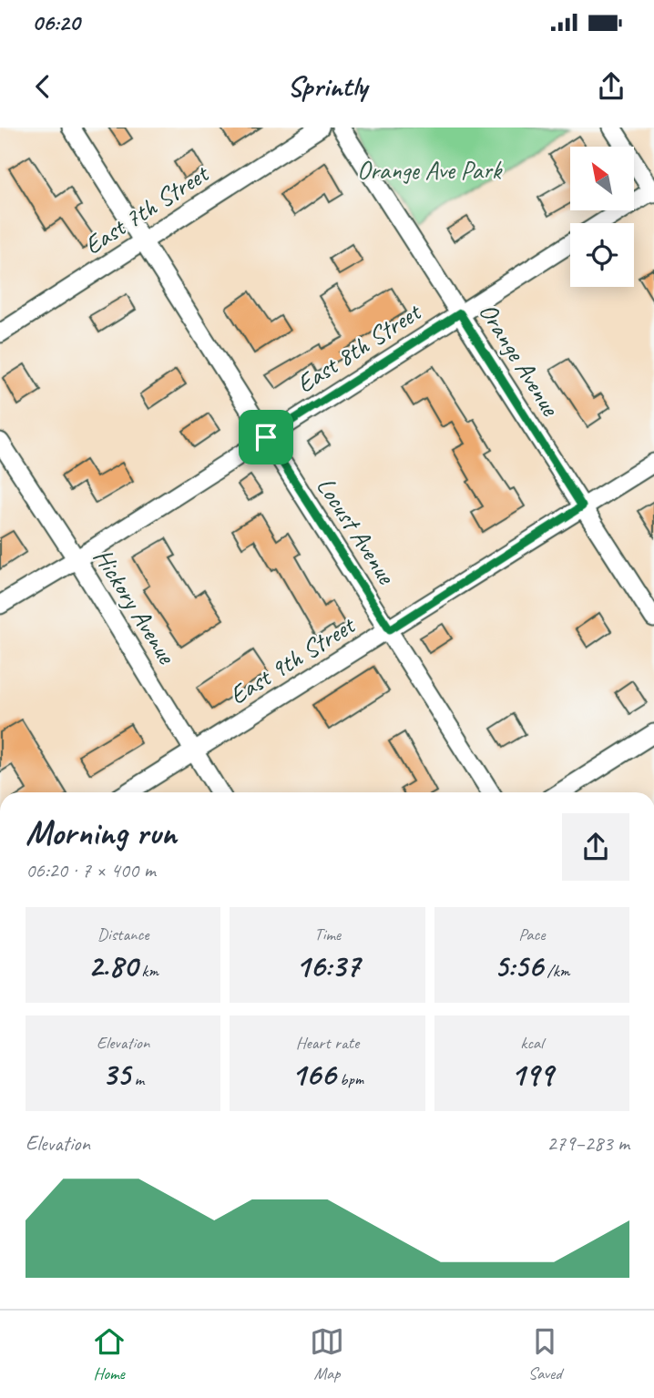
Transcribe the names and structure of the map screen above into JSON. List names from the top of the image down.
{
  "streets": {
    "street": [
      "East 7th Street",
      "East 8th Street",
      "Orange Avenue",
      "Locust Avenue",
      "Hickory Avenue",
      "East 9th Street"
    ]
  },
  "crossings": [
    ["East 7th Street", "Locust Avenue"],
    ["East 8th Street", "Orange Avenue"],
    ["East 8th Street", "Locust Avenue"],
    ["East 8th Street", "Hickory Avenue"],
    ["Orange Avenue", "East 9th Street"],
    ["Locust Avenue", "East 9th Street"],
    ["Hickory Avenue", "East 9th Street"]
  ],
  "parks": ["Orange Ave Park"],
  "north": "top left",
  "page": {
    "status": "06:20",
    "header": "Sprintly",
    "heading": ["Morning run", "06:20 · 7 × 400 m"],
    "stats": [
      ["Distance", "2.80 km"],
      ["Time", "16:37"],
      ["Pace", "5:56 /km"],
      ["Elevation", "35 m"],
      ["Heart rate", "166 bpm"],
      ["kcal", "199"]
    ],
    "chart": ["Elevation", "279–283 m"],
    "tabs": ["Home", "Map", "Saved"]
  }
}
